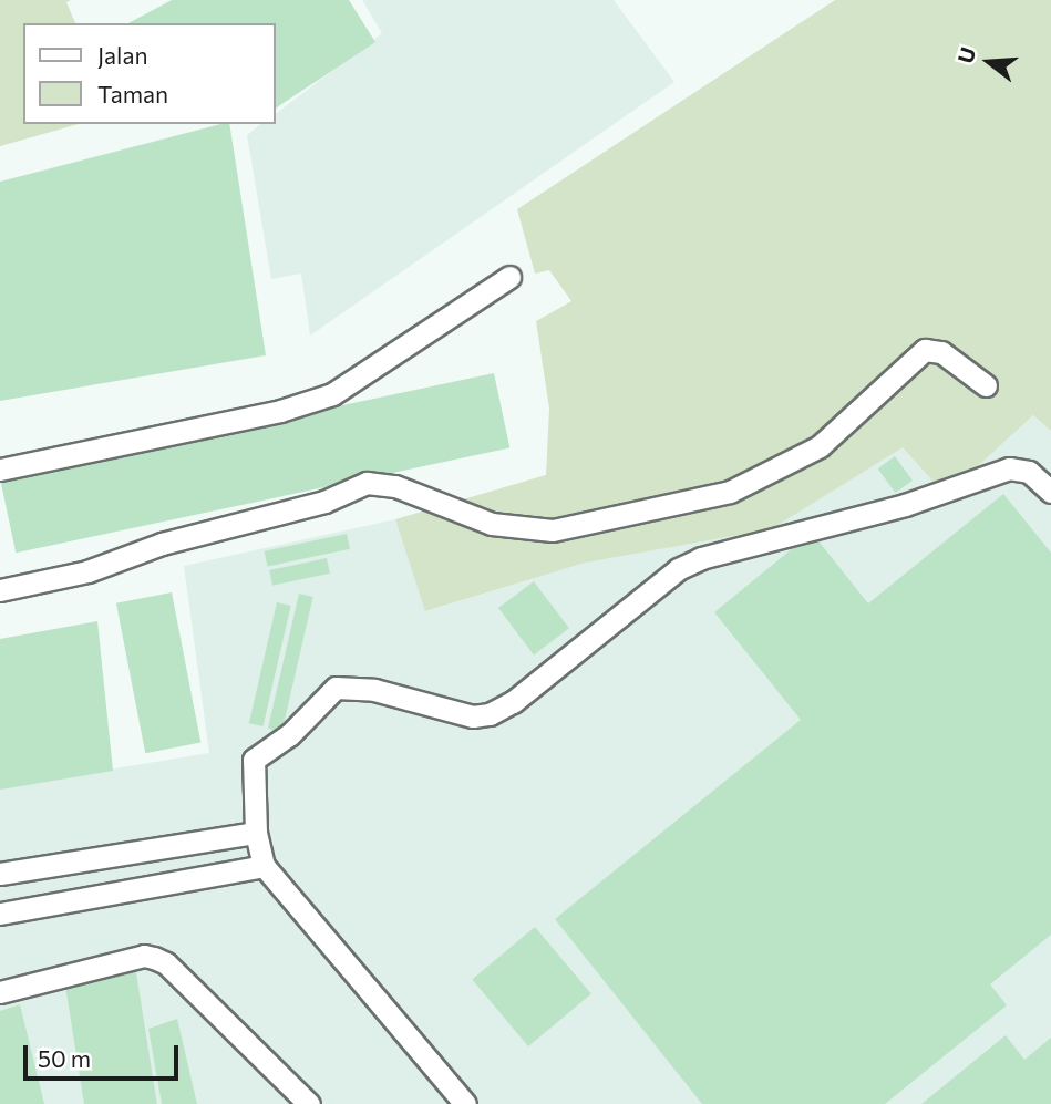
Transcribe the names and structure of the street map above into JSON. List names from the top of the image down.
{
  "legend": ["Jalan", "Taman"],
  "scale_bar": "50 m",
  "north": "left"
}
